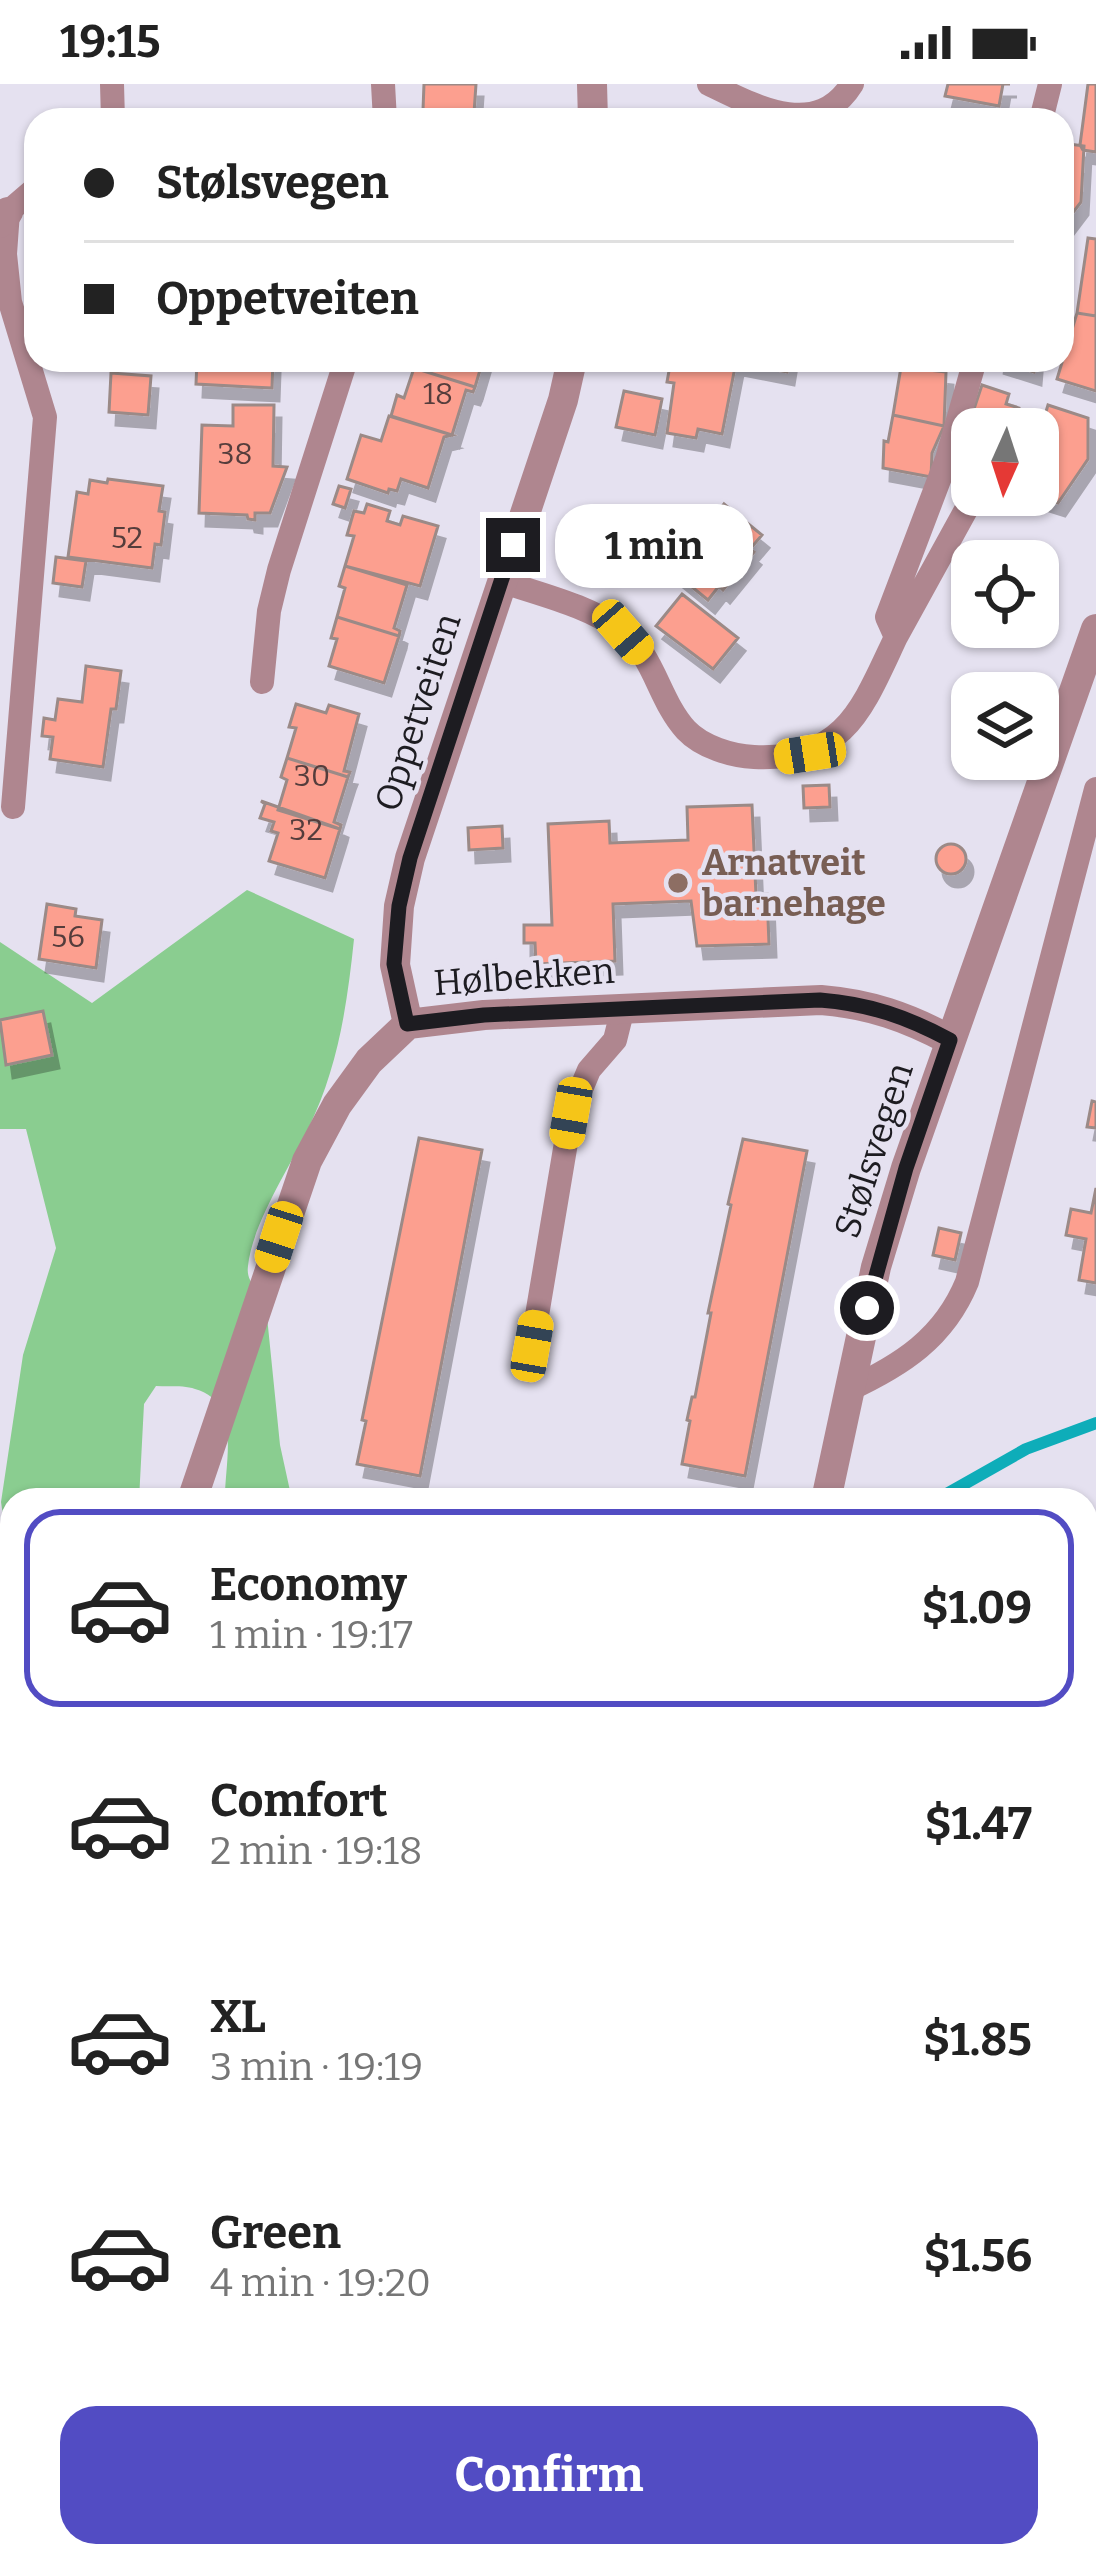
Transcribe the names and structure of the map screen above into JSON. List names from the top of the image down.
{
  "streets": {
    "street": ["Oppetveiten", "Hølbekken", "Stølsvegen"]
  },
  "crossings": [
    ["Oppetveiten", "Hølbekken"],
    ["Hølbekken", "Stølsvegen"]
  ],
  "places": ["Arnatveit barnehage"],
  "house_numbers": [
    "18",
    "38",
    "52",
    "30",
    "32",
    "56"
  ],
  "north": "bottom",
  "page": {
    "status": "19:15",
    "banner": ["Stølsvegen", "Oppetveiten"],
    "bubble": "1 min",
    "list": [
      {
        "name": "Economy",
        "note": "1 min · 19:17",
        "value": "$1.09"
      },
      {
        "name": "Comfort",
        "note": "2 min · 19:18",
        "value": "$1.47"
      },
      {
        "name": "XL",
        "note": "3 min · 19:19",
        "value": "$1.85"
      },
      {
        "name": "Green",
        "note": "4 min · 19:20",
        "value": "$1.56"
      }
    ],
    "buttons": "Confirm"
  }
}
